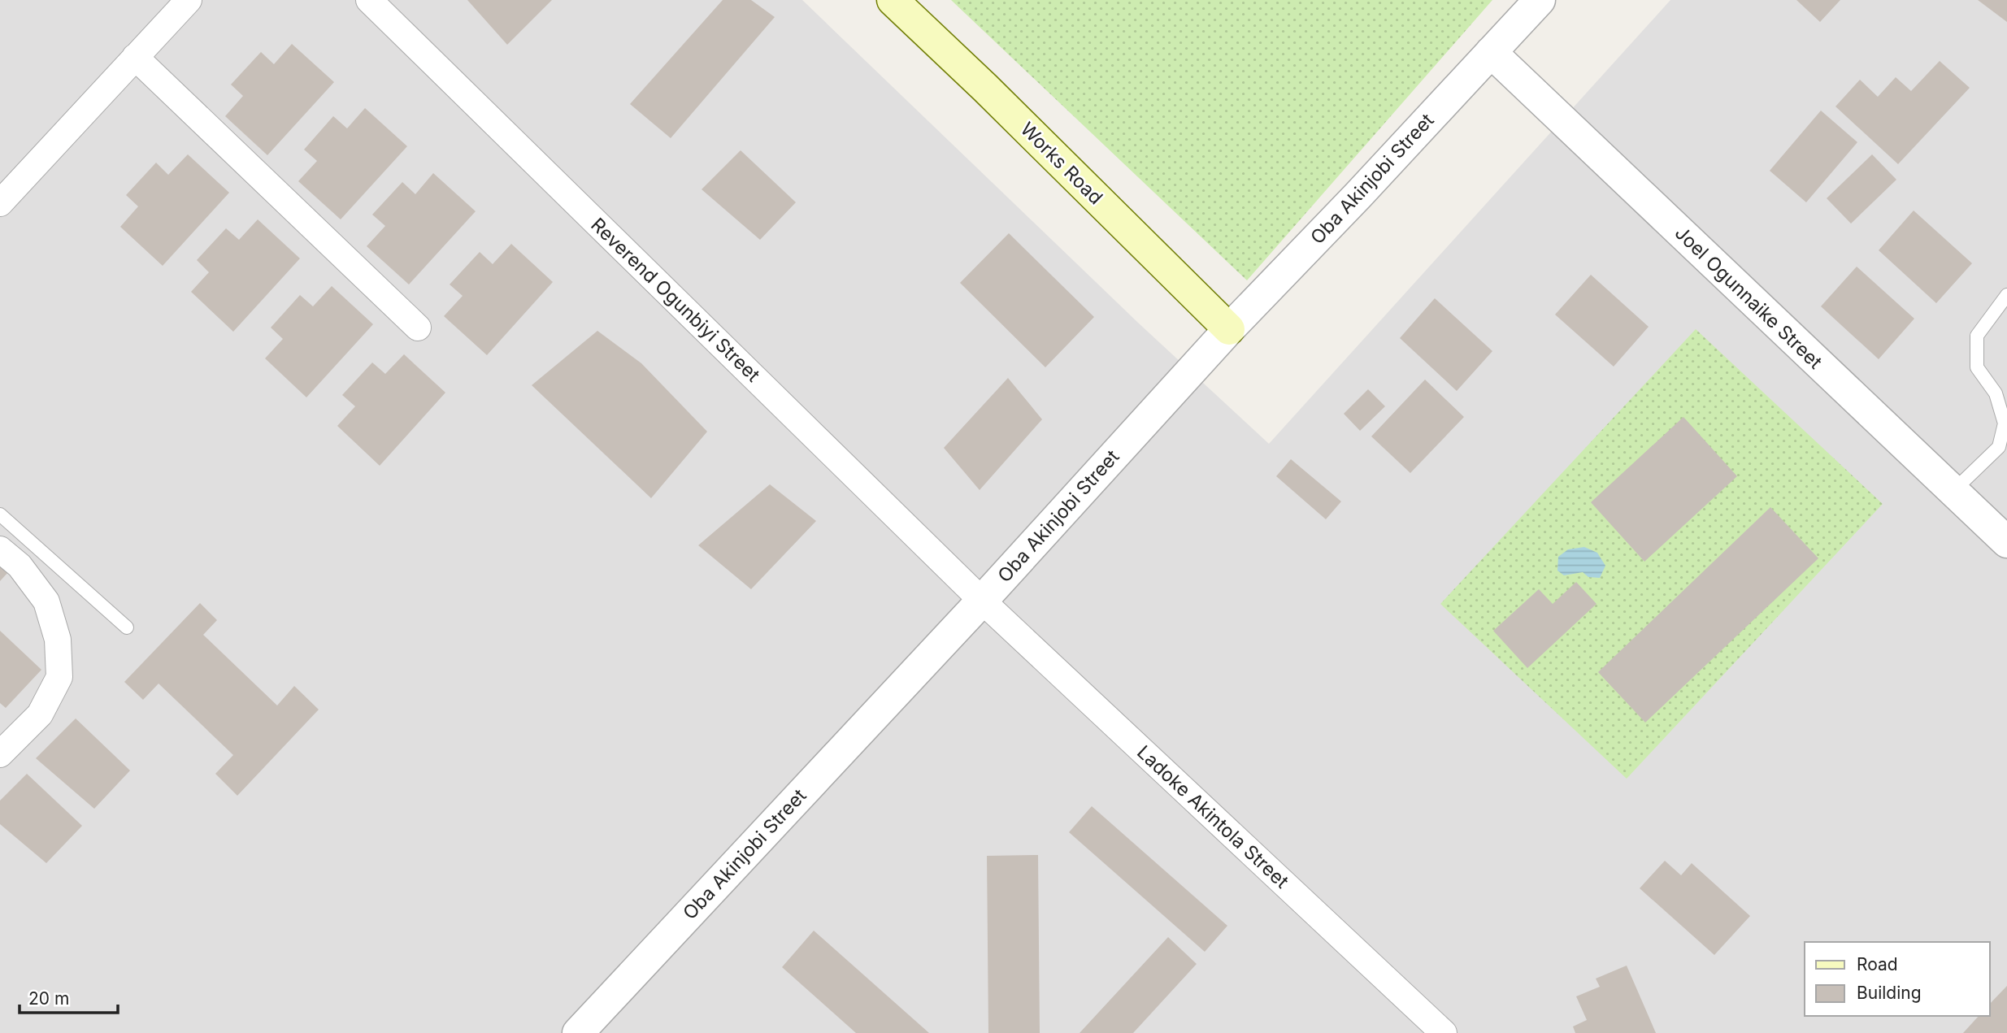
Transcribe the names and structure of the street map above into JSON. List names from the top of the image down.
{
  "streets": {
    "main road": ["Works Road"],
    "street": [
      "Oba Akinjobi Street",
      "Joel Ogunnaike Street",
      "Reverend Ogunbiyi Street",
      "Ladoke Akintola Street"
    ]
  },
  "crossings": [
    ["Works Road", "Oba Akinjobi Street"],
    ["Oba Akinjobi Street", "Joel Ogunnaike Street"],
    ["Oba Akinjobi Street", "Reverend Ogunbiyi Street"],
    ["Oba Akinjobi Street", "Ladoke Akintola Street"],
    ["Reverend Ogunbiyi Street", "Ladoke Akintola Street"]
  ],
  "legend": ["Road", "Building"],
  "scale_bar": "20 m"
}
